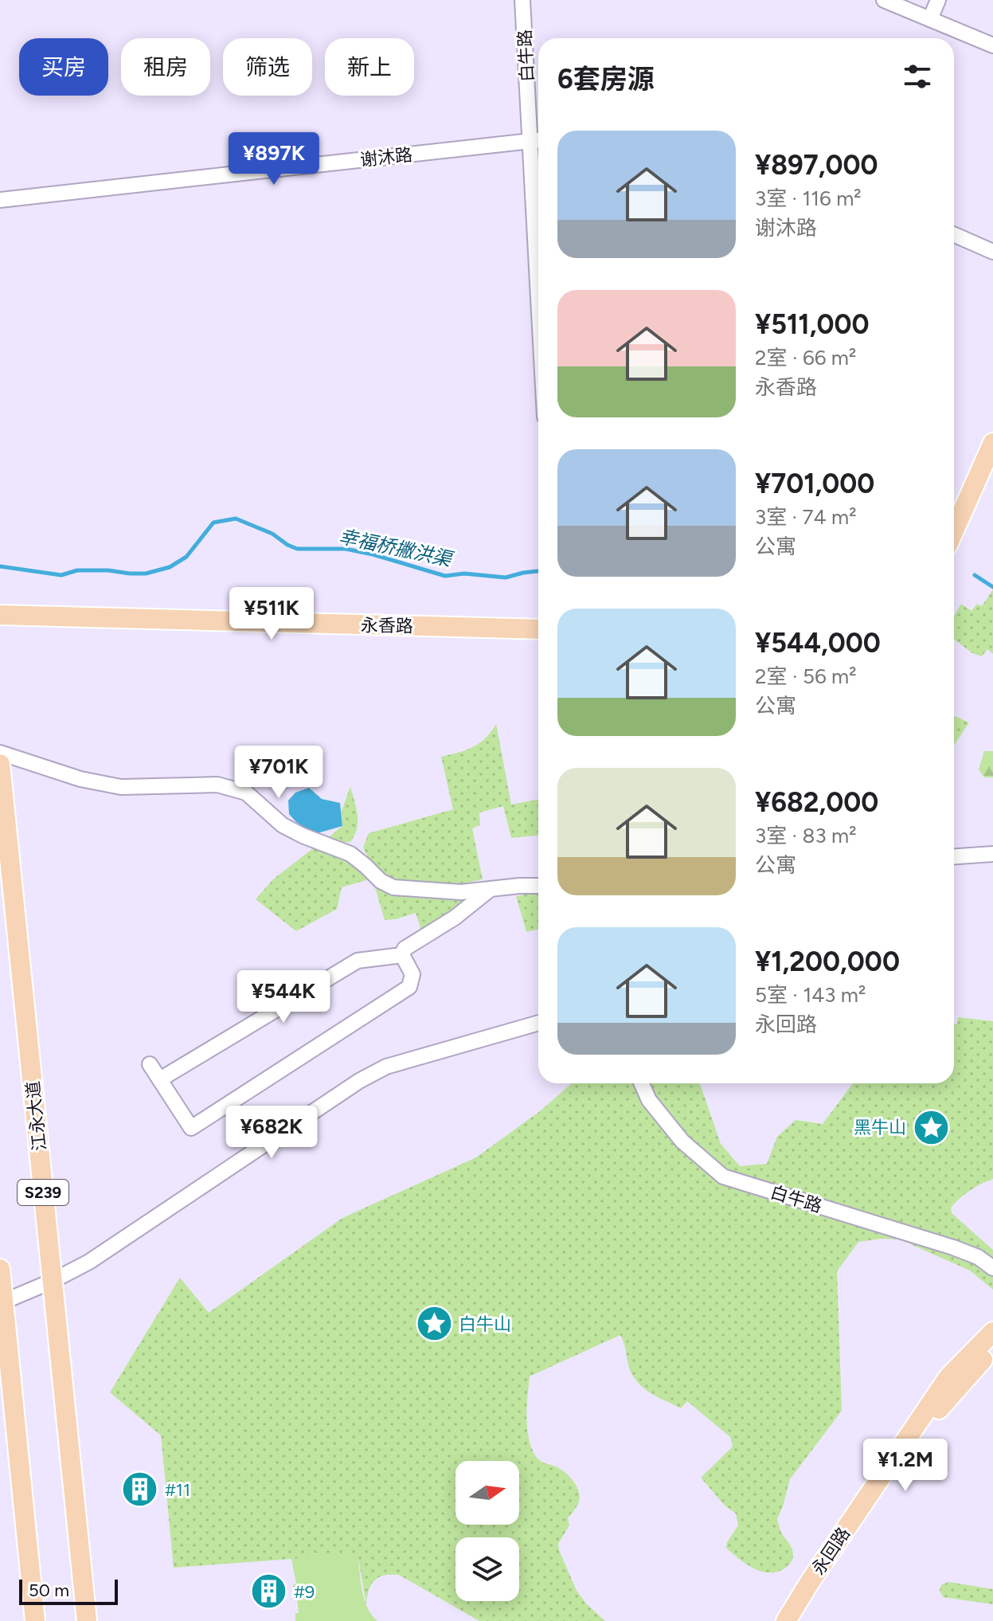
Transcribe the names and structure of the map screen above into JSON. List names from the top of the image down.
{
  "streets": {
    "main road": [
      "永香路",
      "江永大道",
      "S239",
      "永回路"
    ],
    "street": ["白牛路", "谢沐路"]
  },
  "crossings": [
    ["白牛路", "谢沐路"]
  ],
  "water": ["幸福桥撇洪渠"],
  "places": {
    "place": ["黑牛山", "白牛山"],
    "building": ["#11", "#9"]
  },
  "scale_bar": "50 m",
  "north": "right",
  "page": {
    "chip": [
      "买房",
      "租房",
      "筛选",
      "新上"
    ],
    "heading": "6套房源",
    "list": [
      {
        "name": "¥897,000",
        "note": "3室 · 116 m² · 谢沐路"
      },
      {
        "name": "¥511,000",
        "note": "2室 · 66 m² · 永香路"
      },
      {
        "name": "¥701,000",
        "note": "3室 · 74 m² · 公寓"
      },
      {
        "name": "¥544,000",
        "note": "2室 · 56 m² · 公寓"
      },
      {
        "name": "¥682,000",
        "note": "3室 · 83 m² · 公寓"
      },
      {
        "name": "¥1,200,000",
        "note": "5室 · 143 m² · 永回路"
      }
    ],
    "price": [
      "¥897K",
      "¥511K",
      "¥701K",
      "¥544K",
      "¥682K",
      "¥1.2M"
    ],
    "scale": "50 m"
  }
}
